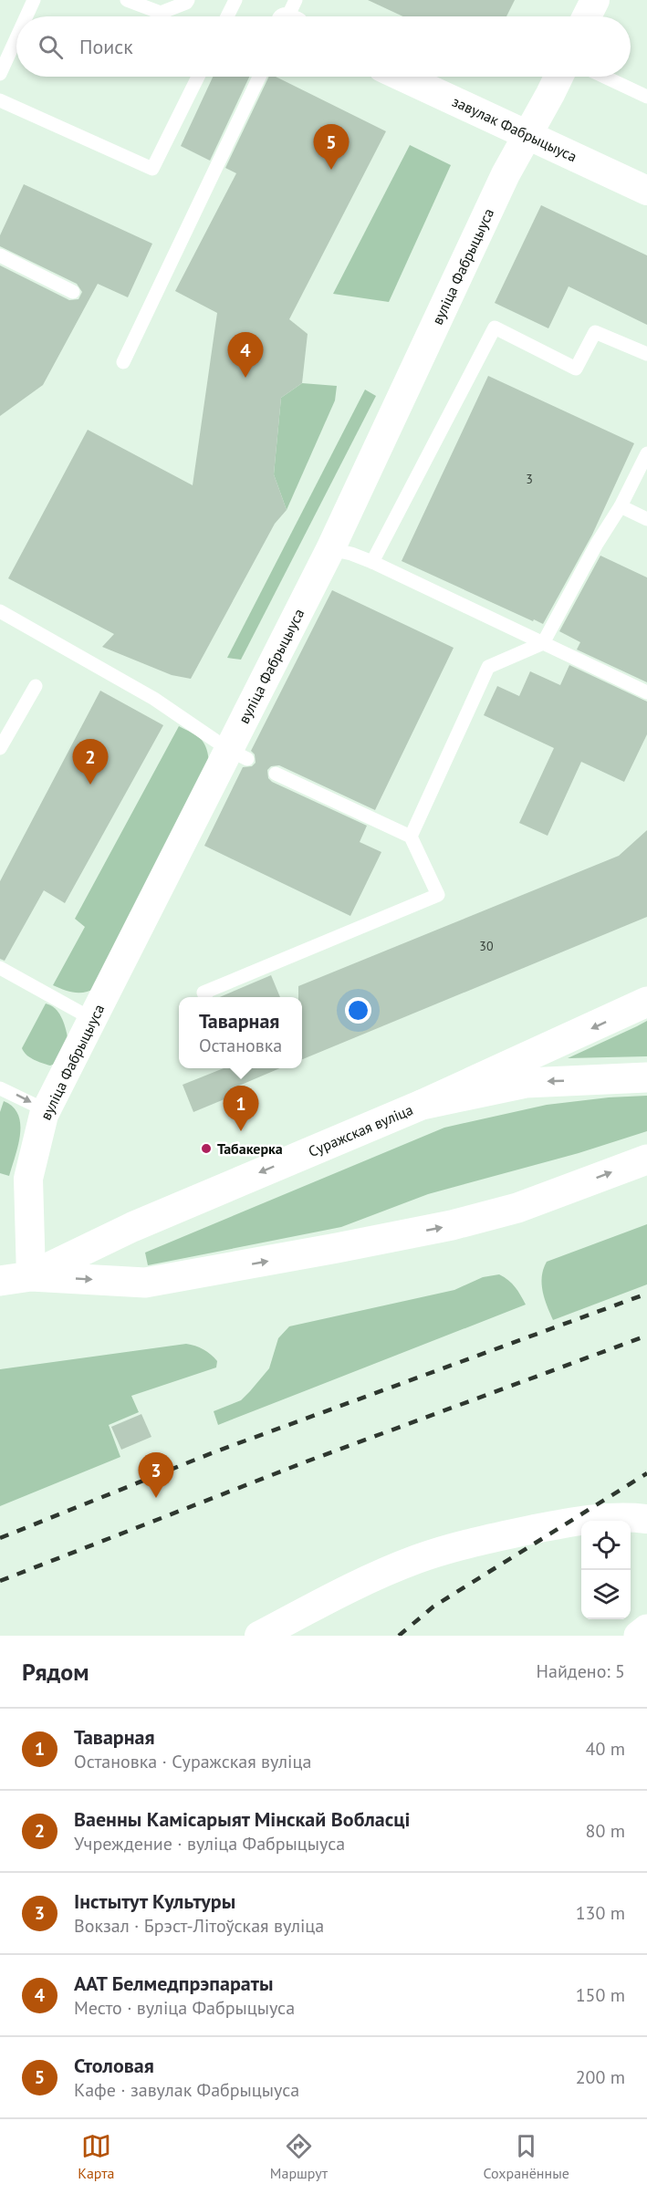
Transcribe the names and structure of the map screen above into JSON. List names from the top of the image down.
{
  "streets": {
    "main road": ["Суражская вуліца"],
    "street": ["завулак Фабрыцыуса", "вуліца Фабрыцыуса"]
  },
  "crossings": [
    ["завулак Фабрыцыуса", "вуліца Фабрыцыуса"],
    ["вуліца Фабрыцыуса", "Суражская вуліца"]
  ],
  "places": ["Табакерка"],
  "house_numbers": ["3", "30"],
  "page": {
    "search": "Поиск",
    "pins": [
      "5",
      "4",
      "2",
      "1",
      "3"
    ],
    "popup": ["Таварная", "Остановка"],
    "heading": ["Рядом", "Найдено: 5"],
    "list": [
      {
        "mark": "1",
        "name": "Таварная",
        "note": "Остановка · Суражская вуліца",
        "value": "40 m"
      },
      {
        "mark": "2",
        "name": "Ваенны Камісарыят Мінскай Вобласці",
        "note": "Учреждение · вуліца Фабрыцыуса",
        "value": "80 m"
      },
      {
        "mark": "3",
        "name": "Інстытут Культуры",
        "note": "Вокзал · Брэст-Літоўская вуліца",
        "value": "130 m"
      },
      {
        "mark": "4",
        "name": "ААТ Белмедпрэпараты",
        "note": "Место · вуліца Фабрыцыуса",
        "value": "150 m"
      },
      {
        "mark": "5",
        "name": "Столовая",
        "note": "Кафе · завулак Фабрыцыуса",
        "value": "200 m"
      }
    ],
    "nav": ["Карта", "Маршрут", "Сохранённые"]
  }
}
